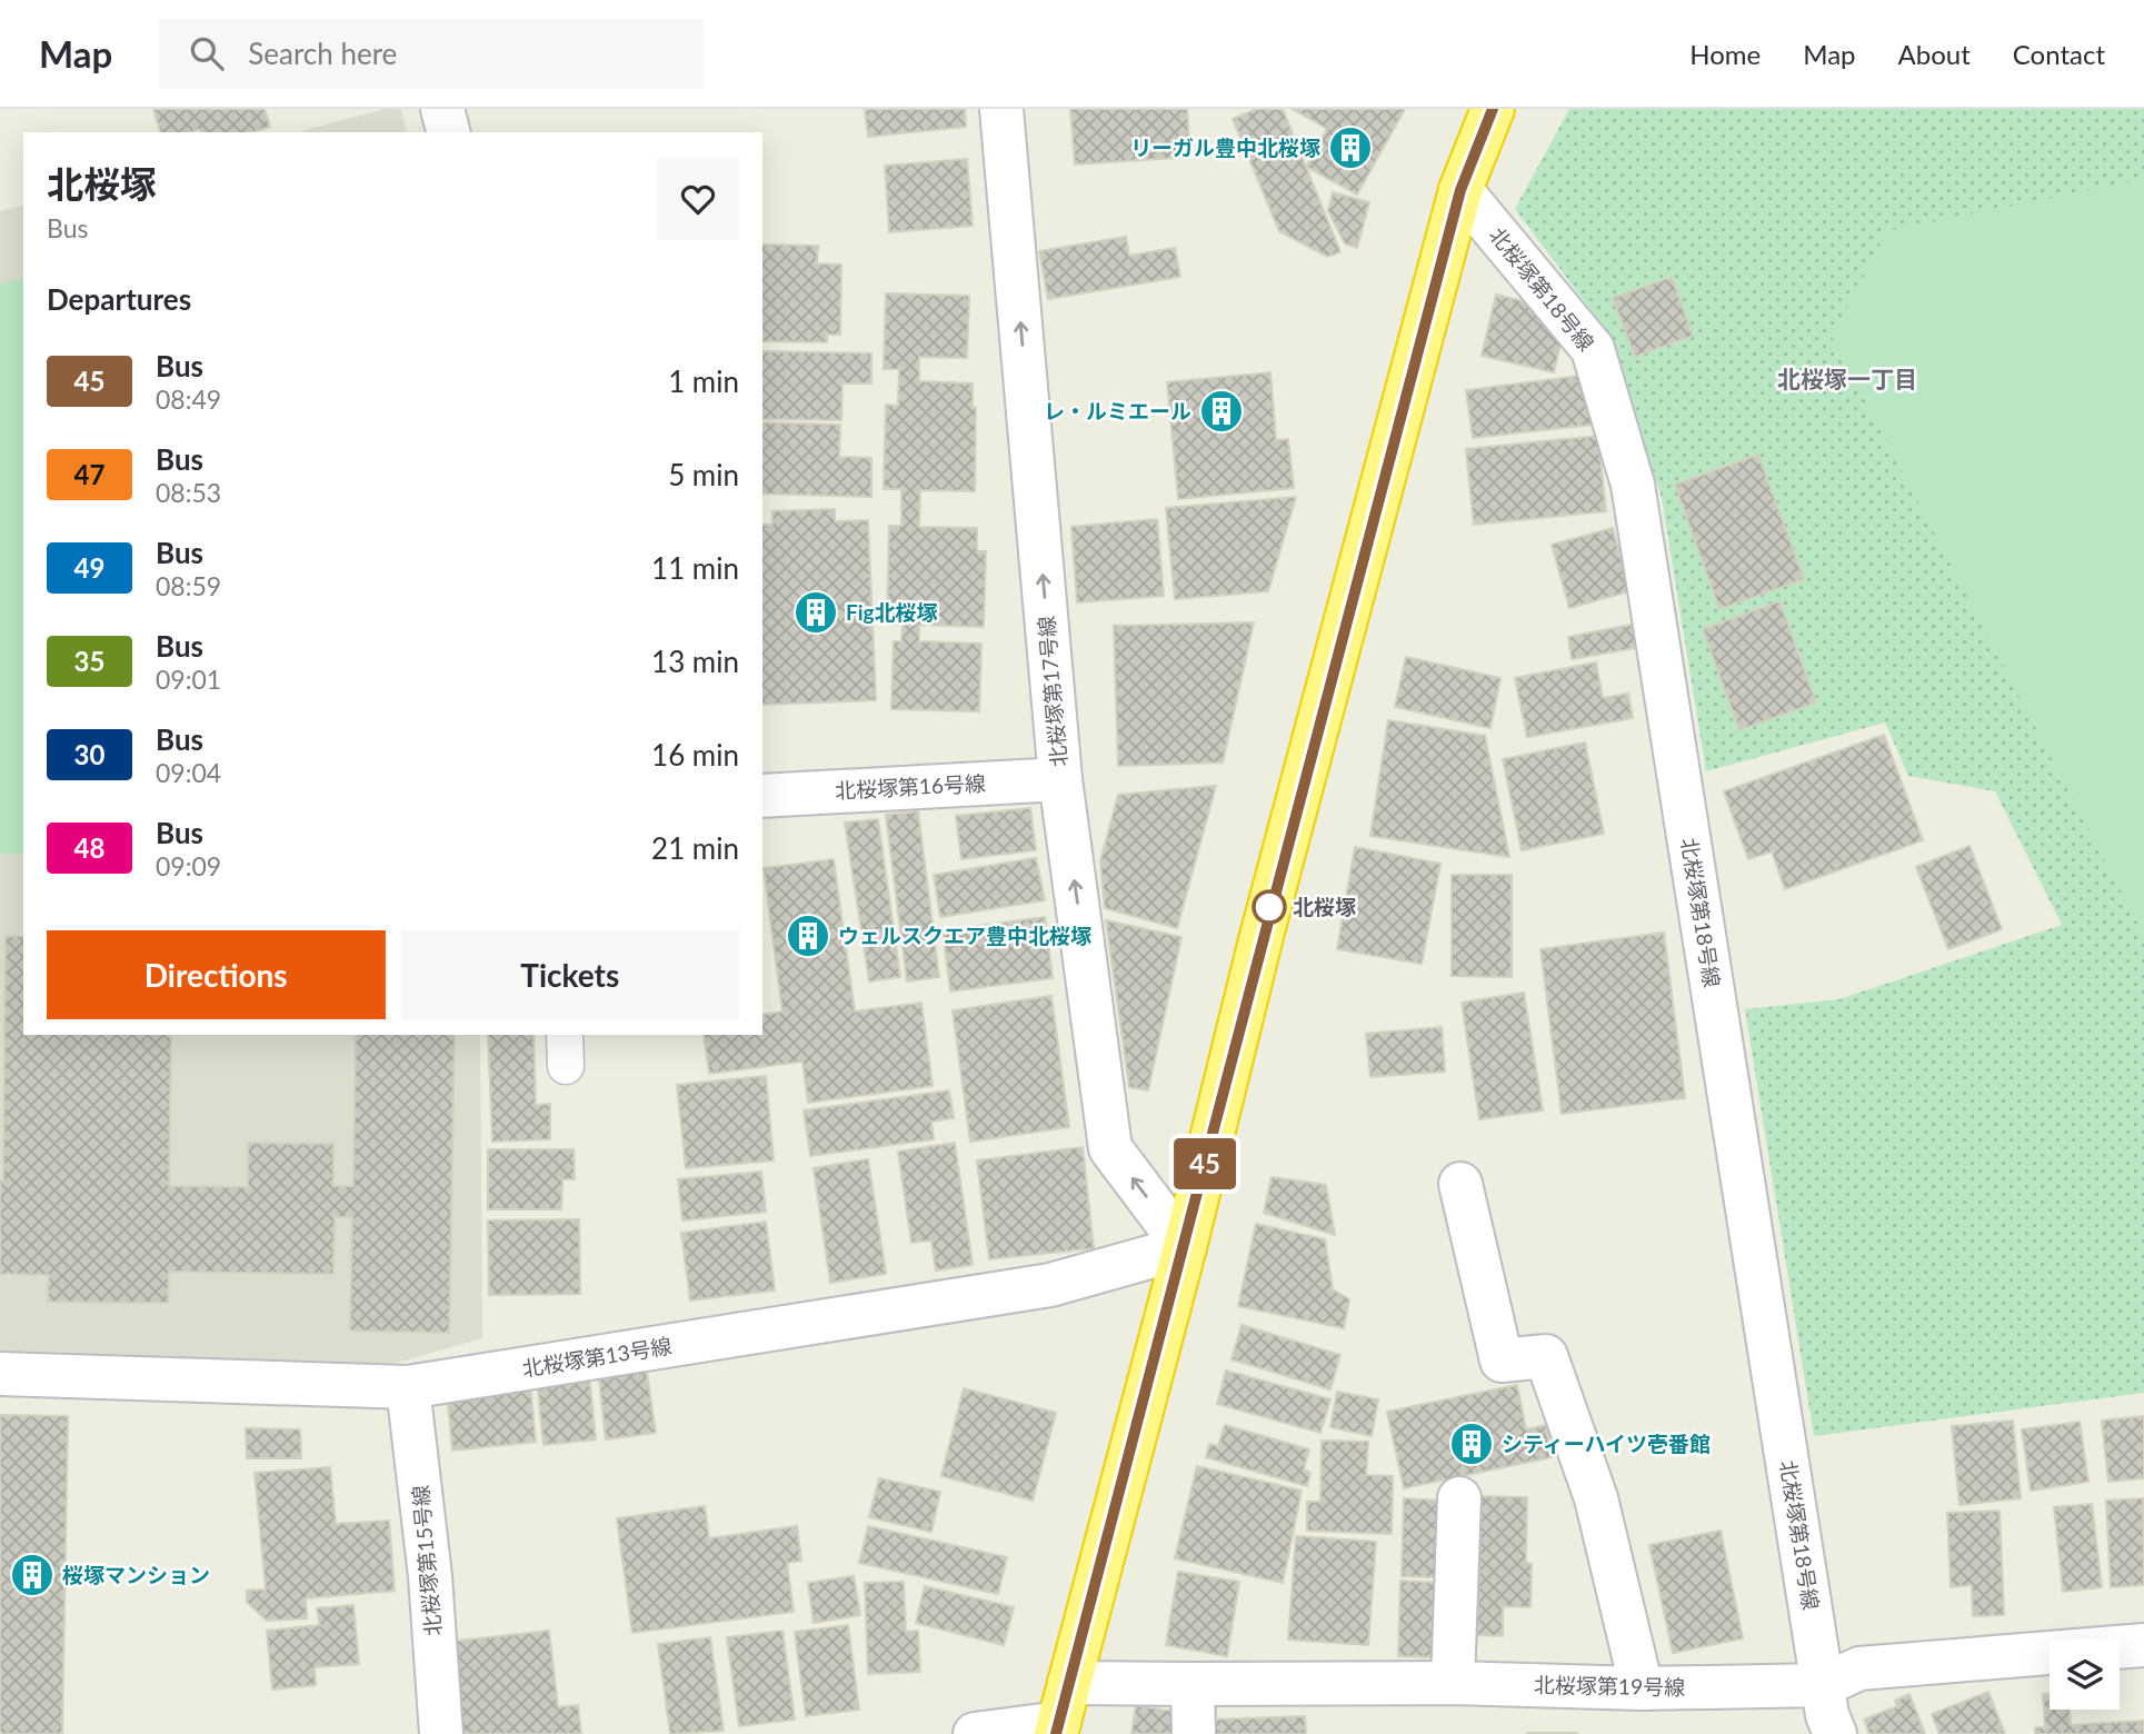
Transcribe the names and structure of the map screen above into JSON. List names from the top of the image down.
{
  "streets": {
    "street": [
      "北桜塚第18号線",
      "北桜塚第17号線",
      "北桜塚第16号線",
      "北桜塚第13号線",
      "北桜塚第15号線",
      "北桜塚第19号線"
    ]
  },
  "crossings": [
    ["北桜塚第18号線", "北桜塚第19号線"],
    ["北桜塚第17号線", "北桜塚第16号線"],
    ["北桜塚第17号線", "北桜塚第13号線"],
    ["北桜塚第13号線", "北桜塚第15号線"]
  ],
  "one_way": ["北桜塚第17号線"],
  "districts": ["北桜塚一丁目"],
  "places": {
    "building": [
      "リーガル豊中北桜塚",
      "レ・ルミエール",
      "Fig北桜塚",
      "ウェルスクエア豊中北桜塚",
      "シティーハイツ壱番館",
      "桜塚マンション"
    ],
    "other": ["北桜塚"]
  },
  "lines": ["bus line 45"],
  "page": {
    "header": "Map",
    "search": "Search here",
    "nav": [
      "Home",
      "Map",
      "About",
      "Contact"
    ],
    "on_map": "45",
    "heading": [
      ["北桜塚", "Bus"],
      "Departures"
    ],
    "list": [
      {
        "mark": "45",
        "name": "Bus",
        "note": "08:49",
        "value": "1 min"
      },
      {
        "mark": "47",
        "name": "Bus",
        "note": "08:53",
        "value": "5 min"
      },
      {
        "mark": "49",
        "name": "Bus",
        "note": "08:59",
        "value": "11 min"
      },
      {
        "mark": "35",
        "name": "Bus",
        "note": "09:01",
        "value": "13 min"
      },
      {
        "mark": "30",
        "name": "Bus",
        "note": "09:04",
        "value": "16 min"
      },
      {
        "mark": "48",
        "name": "Bus",
        "note": "09:09",
        "value": "21 min"
      }
    ],
    "buttons": ["Directions", "Tickets"]
  }
}
